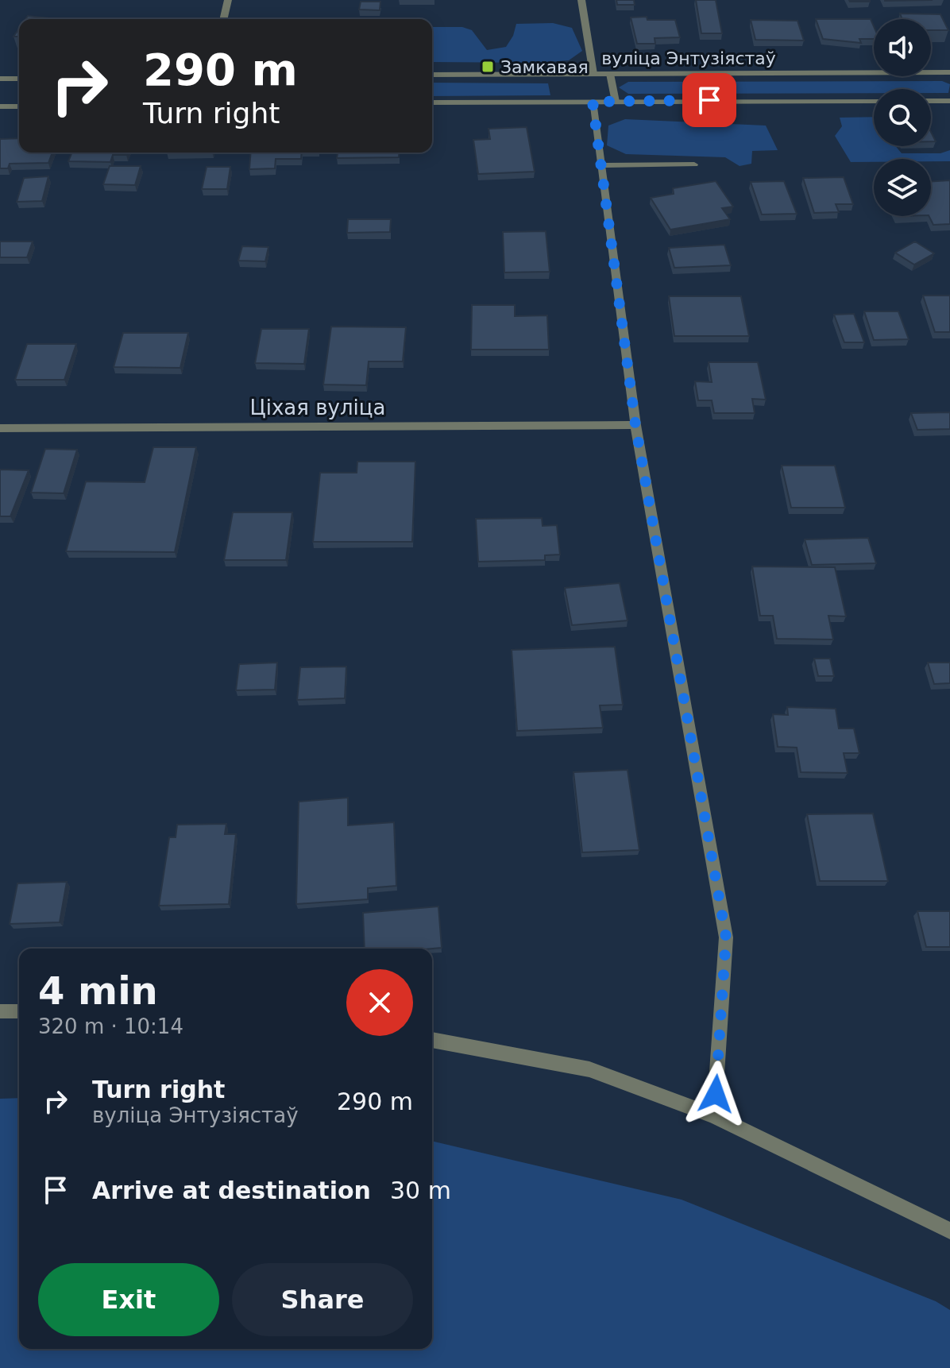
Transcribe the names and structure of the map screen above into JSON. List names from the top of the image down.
{
  "streets": {
    "street": ["вуліца Энтузіястаў", "Ціхая вуліца"]
  },
  "places": {
    "transit": ["Замкавая"]
  },
  "page": {
    "turn": ["290 m", "Turn right"],
    "heading": ["4 min", "320 m · 10:14"],
    "list": [
      {
        "name": "Turn right",
        "note": "вуліца Энтузіястаў",
        "value": "290 m"
      },
      {
        "name": "Arrive at destination",
        "value": "30 m"
      }
    ],
    "buttons": ["Exit", "Share"]
  }
}
